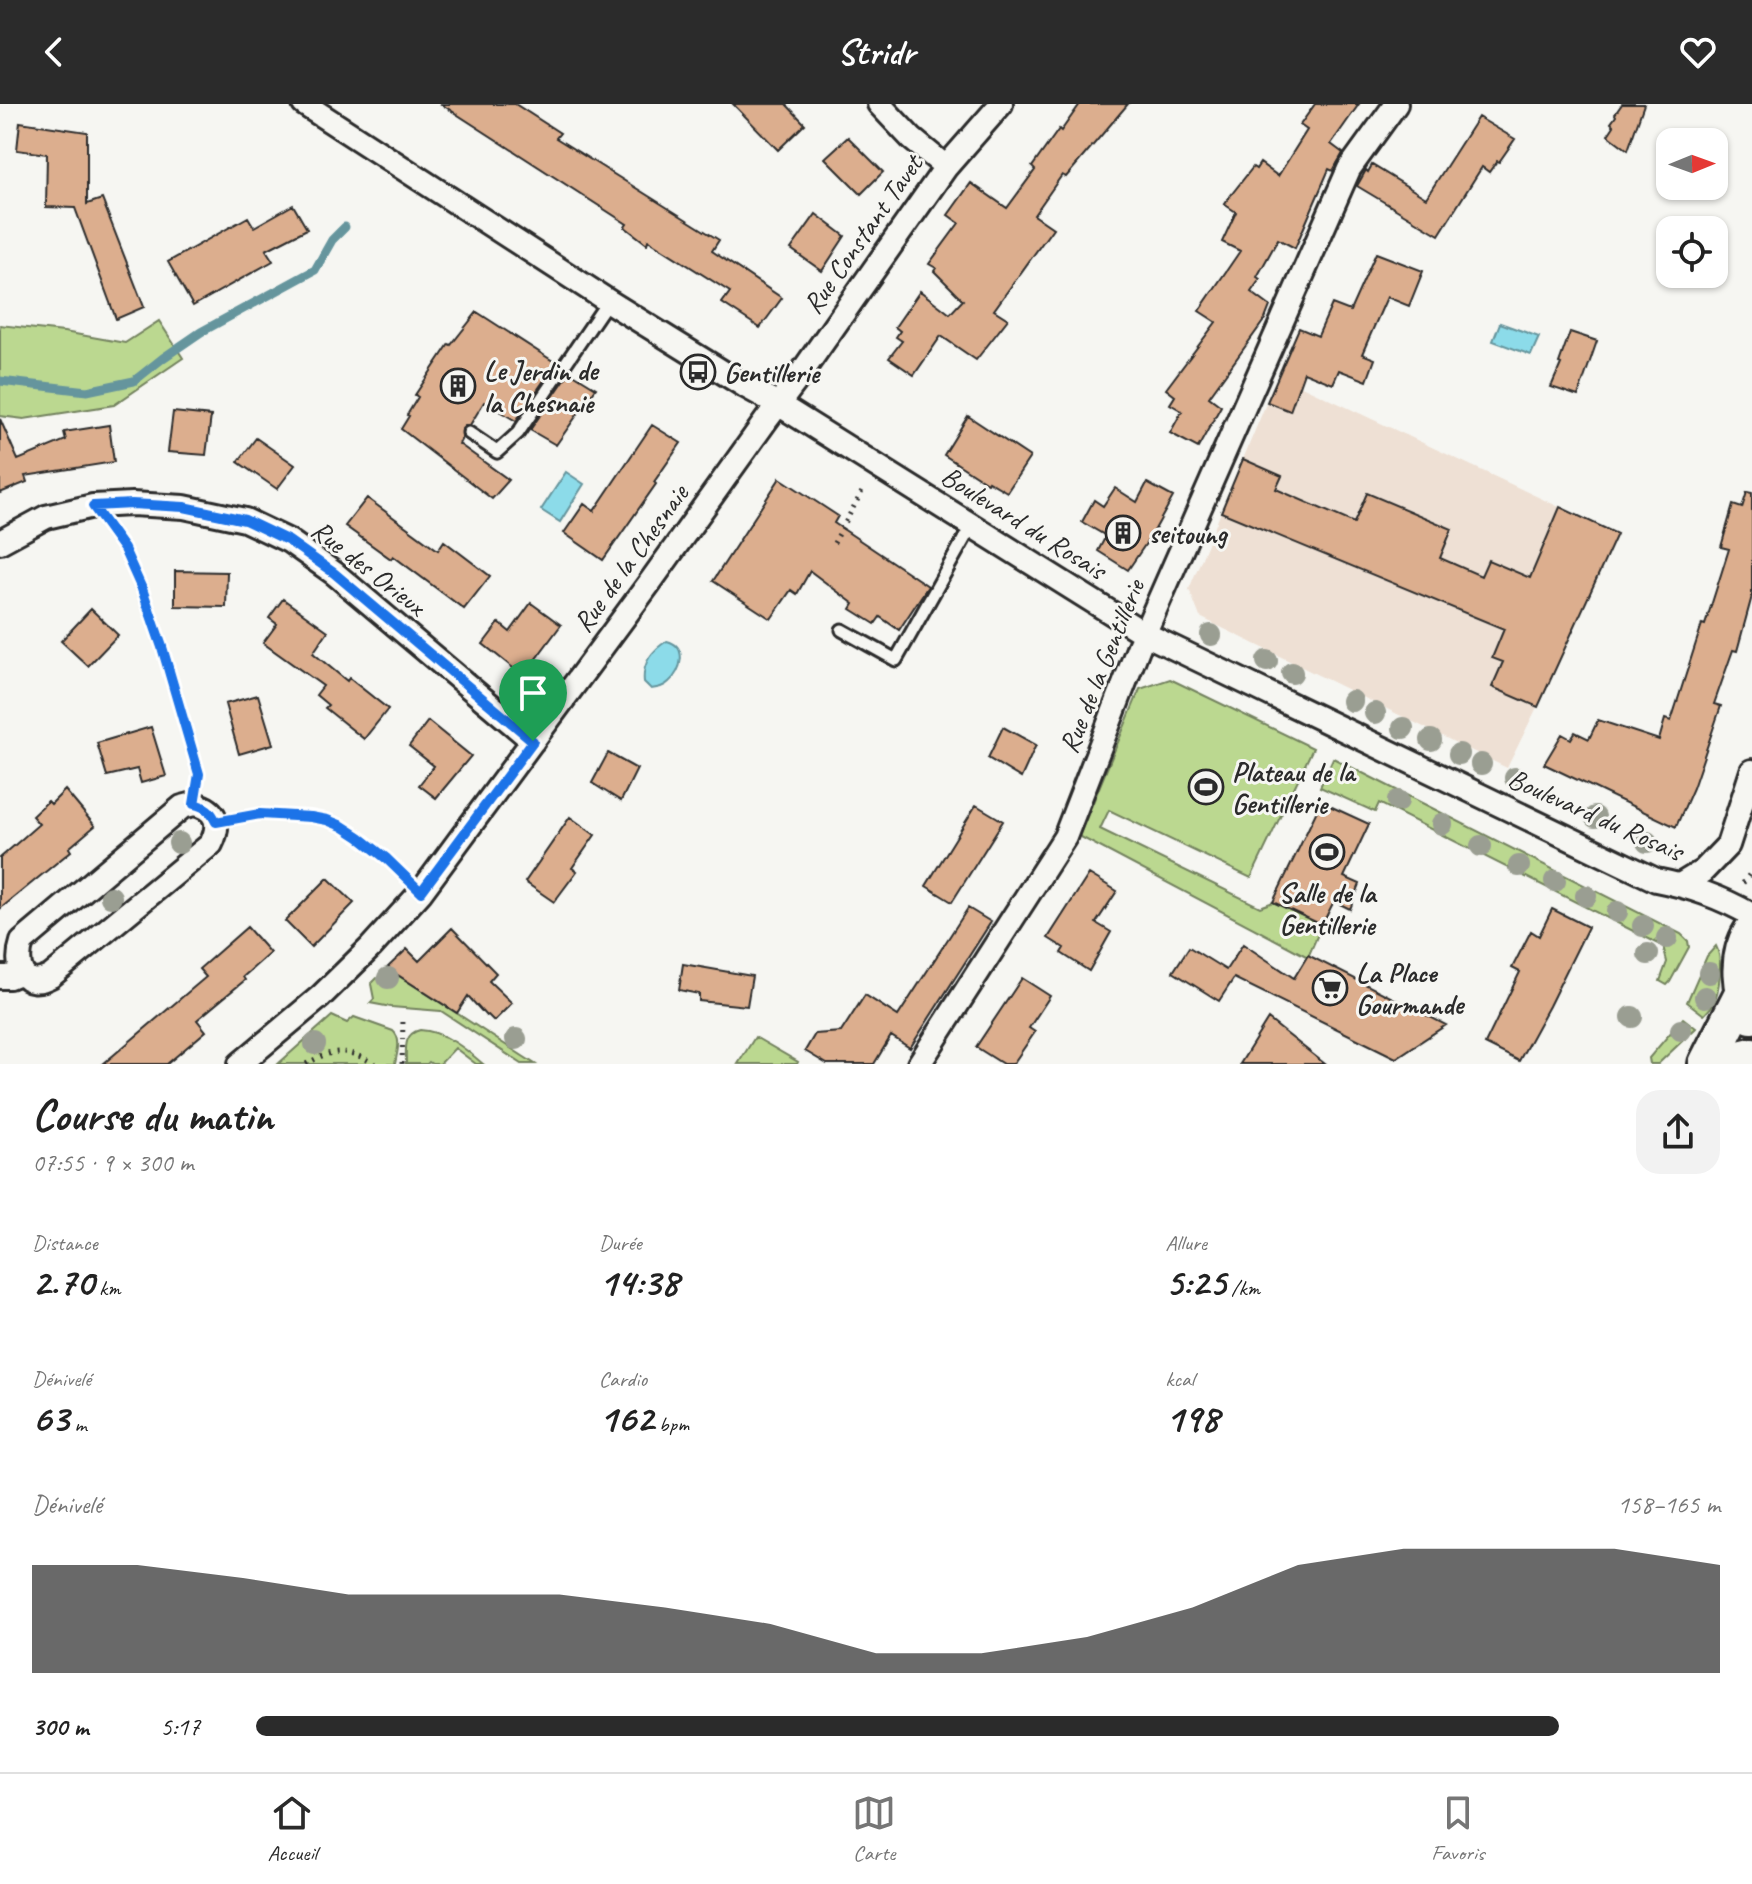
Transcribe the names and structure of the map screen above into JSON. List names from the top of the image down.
{
  "streets": {
    "street": [
      "Rue Constant Tavet",
      "Boulevard du Rosais",
      "Rue de la Chesnaie",
      "Rue des Orieux",
      "Rue de la Gentillerie"
    ]
  },
  "crossings": [
    ["Rue Constant Tavet", "Boulevard du Rosais"],
    ["Rue Constant Tavet", "Rue de la Chesnaie"],
    ["Boulevard du Rosais", "Rue de la Chesnaie"],
    ["Boulevard du Rosais", "Rue de la Gentillerie"],
    ["Rue de la Chesnaie", "Rue des Orieux"]
  ],
  "places": {
    "bus stop": ["Gentillerie"],
    "building": ["Le Jerdin de la Chesnaie", "seitoung"],
    "sports": ["Plateau de la Gentillerie", "Salle de la Gentillerie"],
    "supermarket": ["La Place Gourmande"]
  },
  "north": "right",
  "page": {
    "header": "Stridr",
    "heading": ["Course du matin", "07:55 · 9 × 300 m"],
    "stats": [
      ["Distance", "2.70 km"],
      ["Durée", "14:38"],
      ["Allure", "5:25 /km"],
      ["Dénivelé", "63 m"],
      ["Cardio", "162 bpm"],
      ["kcal", "198"]
    ],
    "chart": ["Dénivelé", "158–165 m"],
    "list": [
      {
        "name": "300 m",
        "note": "5:17"
      }
    ],
    "tabs": ["Accueil", "Carte", "Favoris"]
  }
}
